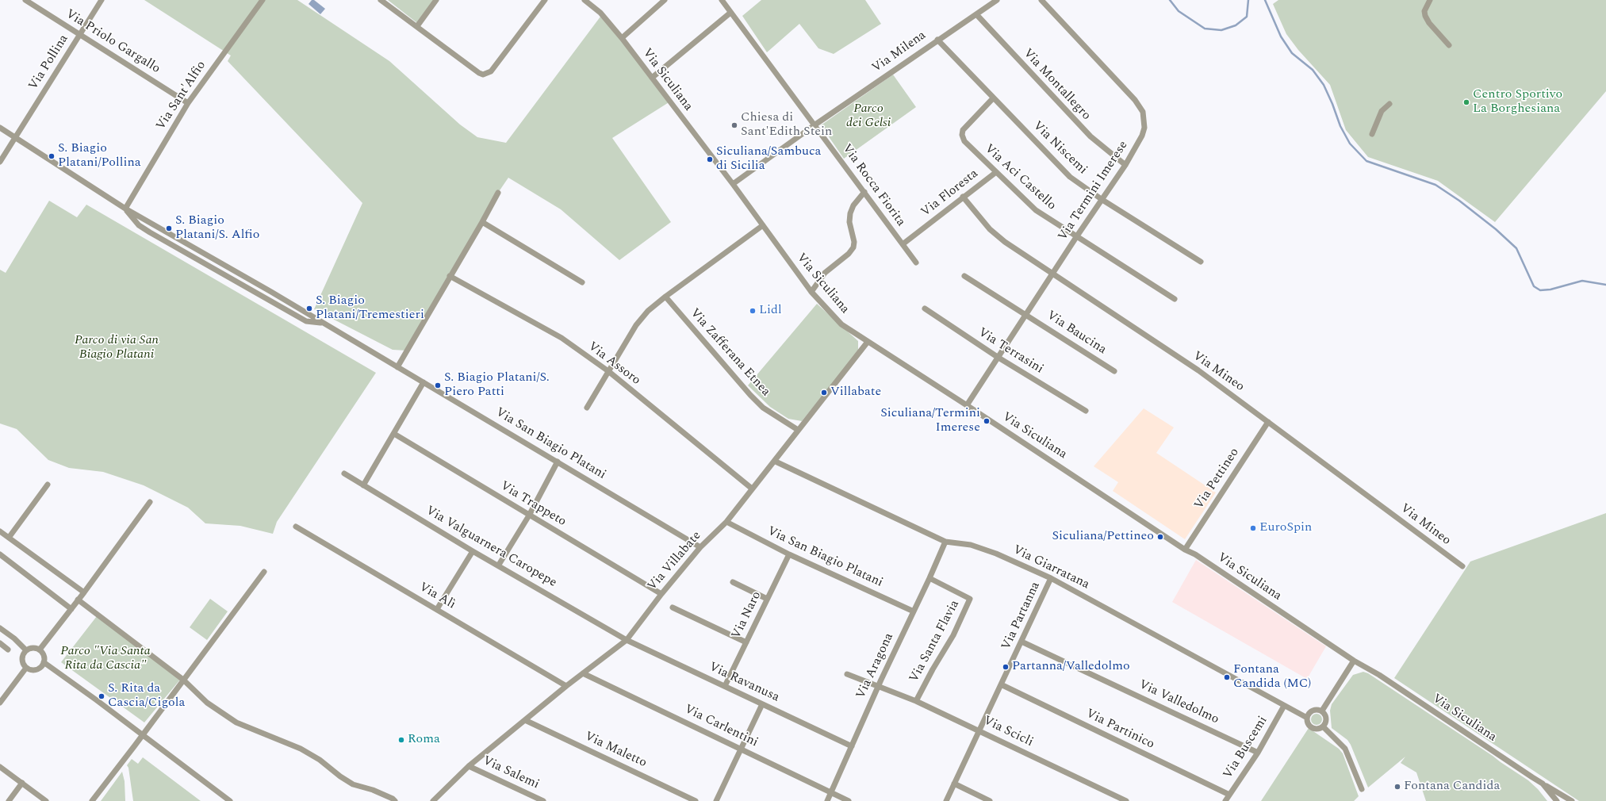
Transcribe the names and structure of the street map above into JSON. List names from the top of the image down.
{
  "streets": {
    "street": [
      "Via Priolo Gargallo",
      "Via Milena",
      "Via Pollina",
      "Via Siculiana",
      "Via Montallegro",
      "Via Sant'Alfio",
      "Via Niscemi",
      "Via Aci Castello",
      "Via Rocca Fiorita",
      "Via Termini Imerese",
      "Via Floresta",
      "Via Baucina",
      "Via Terrasini",
      "Via Zafferana Etnea",
      "Via Assoro",
      "Via Mineo",
      "Via San Biagio Platani",
      "Via Pettineo",
      "Via Trappeto",
      "Via Valguarnera Caropepe",
      "Via Villabate",
      "Via Giarratana",
      "Via Alì",
      "Via Naro",
      "Via Partanna",
      "Via Santa Flavia",
      "Via Aragona",
      "Via Ravanusa",
      "Via Valledolmo",
      "Via Carlentini",
      "Via Partinico",
      "Via Scicli",
      "Via Buscemi",
      "Via Maletto",
      "Via Salemi"
    ]
  },
  "crossings": [
    ["Via Priolo Gargallo", "Via Pollina"],
    ["Via Priolo Gargallo", "Via Sant'Alfio"],
    ["Via Milena", "Via Siculiana"],
    ["Via Milena", "Via Montallegro"],
    ["Via Milena", "Via Niscemi"],
    ["Via Milena", "Via Rocca Fiorita"],
    ["Via Pollina", "Via San Biagio Platani"],
    ["Via Siculiana", "Via Termini Imerese"],
    ["Via Siculiana", "Via Pettineo"],
    ["Via Siculiana", "Via Villabate"],
    ["Via Montallegro", "Via Termini Imerese"],
    ["Via Sant'Alfio", "Via San Biagio Platani"],
    ["Via Niscemi", "Via Aci Castello"],
    ["Via Niscemi", "Via Termini Imerese"],
    ["Via Aci Castello", "Via Termini Imerese"],
    ["Via Aci Castello", "Via Floresta"],
    ["Via Rocca Fiorita", "Via Floresta"],
    ["Via Termini Imerese", "Via Baucina"],
    ["Via Termini Imerese", "Via Terrasini"],
    ["Via Termini Imerese", "Via Mineo"],
    ["Via Floresta", "Via Mineo"],
    ["Via Zafferana Etnea", "Via Villabate"],
    ["Via Assoro", "Via Villabate"],
    ["Via Mineo", "Via Pettineo"],
    ["Via San Biagio Platani", "Via Villabate"],
    ["Via San Biagio Platani", "Via Naro"],
    ["Via San Biagio Platani", "Via Aragona"],
    ["Via Trappeto", "Via Villabate"],
    ["Via Valguarnera Caropepe", "Via Villabate"],
    ["Via Valguarnera Caropepe", "Via Ravanusa"],
    ["Via Villabate", "Via Giarratana"],
    ["Via Villabate", "Via Alì"],
    ["Via Villabate", "Via Ravanusa"],
    ["Via Villabate", "Via Carlentini"],
    ["Via Villabate", "Via Maletto"],
    ["Via Villabate", "Via Salemi"],
    ["Via Giarratana", "Via Partanna"],
    ["Via Giarratana", "Via Aragona"],
    ["Via Giarratana", "Via Buscemi"],
    ["Via Naro", "Via Ravanusa"],
    ["Via Partanna", "Via Valledolmo"],
    ["Via Partanna", "Via Partinico"],
    ["Via Partanna", "Via Scicli"],
    ["Via Santa Flavia", "Via Aragona"],
    ["Via Santa Flavia", "Via Scicli"],
    ["Via Aragona", "Via Ravanusa"],
    ["Via Aragona", "Via Carlentini"],
    ["Via Aragona", "Via Scicli"],
    ["Via Valledolmo", "Via Buscemi"],
    ["Via Partinico", "Via Buscemi"]
  ],
  "parks": ["Parco dei Gelsi", "Parco di via San Biagio Platani", "Parco \"Via Santa Rita da Cascia\""],
  "places": [
    "Centro Sportivo La Borghesiana",
    "Chiesa di Sant'Edith Stein",
    "S. Biagio Platani/Pollina",
    "Siculiana/Sambuca di Sicilia",
    "S. Biagio Platani/S. Alfio",
    "S. Biagio Platani/Tremestieri",
    "Lidl",
    "S. Biagio Platani/S. Piero Patti",
    "Villabate",
    "Siculiana/Termini Imerese",
    "EuroSpin",
    "Siculiana/Pettineo",
    "Partanna/Valledolmo",
    "Fontana Candida (MC)",
    "S. Rita da Cascia/Cigola",
    "Roma",
    "Fontana Candida"
  ]
}
